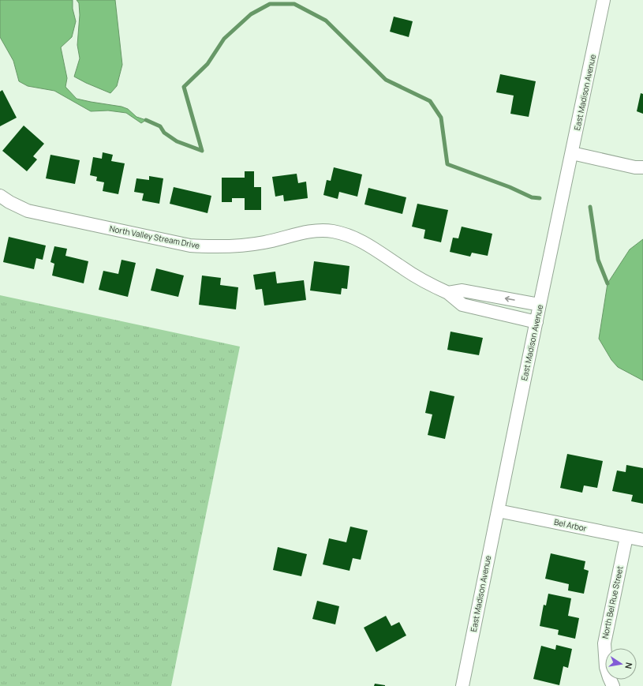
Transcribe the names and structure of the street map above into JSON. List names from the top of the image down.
{
  "streets": {
    "street": [
      "East Madison Avenue",
      "North Valley Stream Drive",
      "Bel Arbor",
      "North Bel Rue Street"
    ]
  },
  "crossings": [
    ["East Madison Avenue", "North Valley Stream Drive"],
    ["East Madison Avenue", "Bel Arbor"],
    ["Bel Arbor", "North Bel Rue Street"]
  ],
  "north": "right"
}
